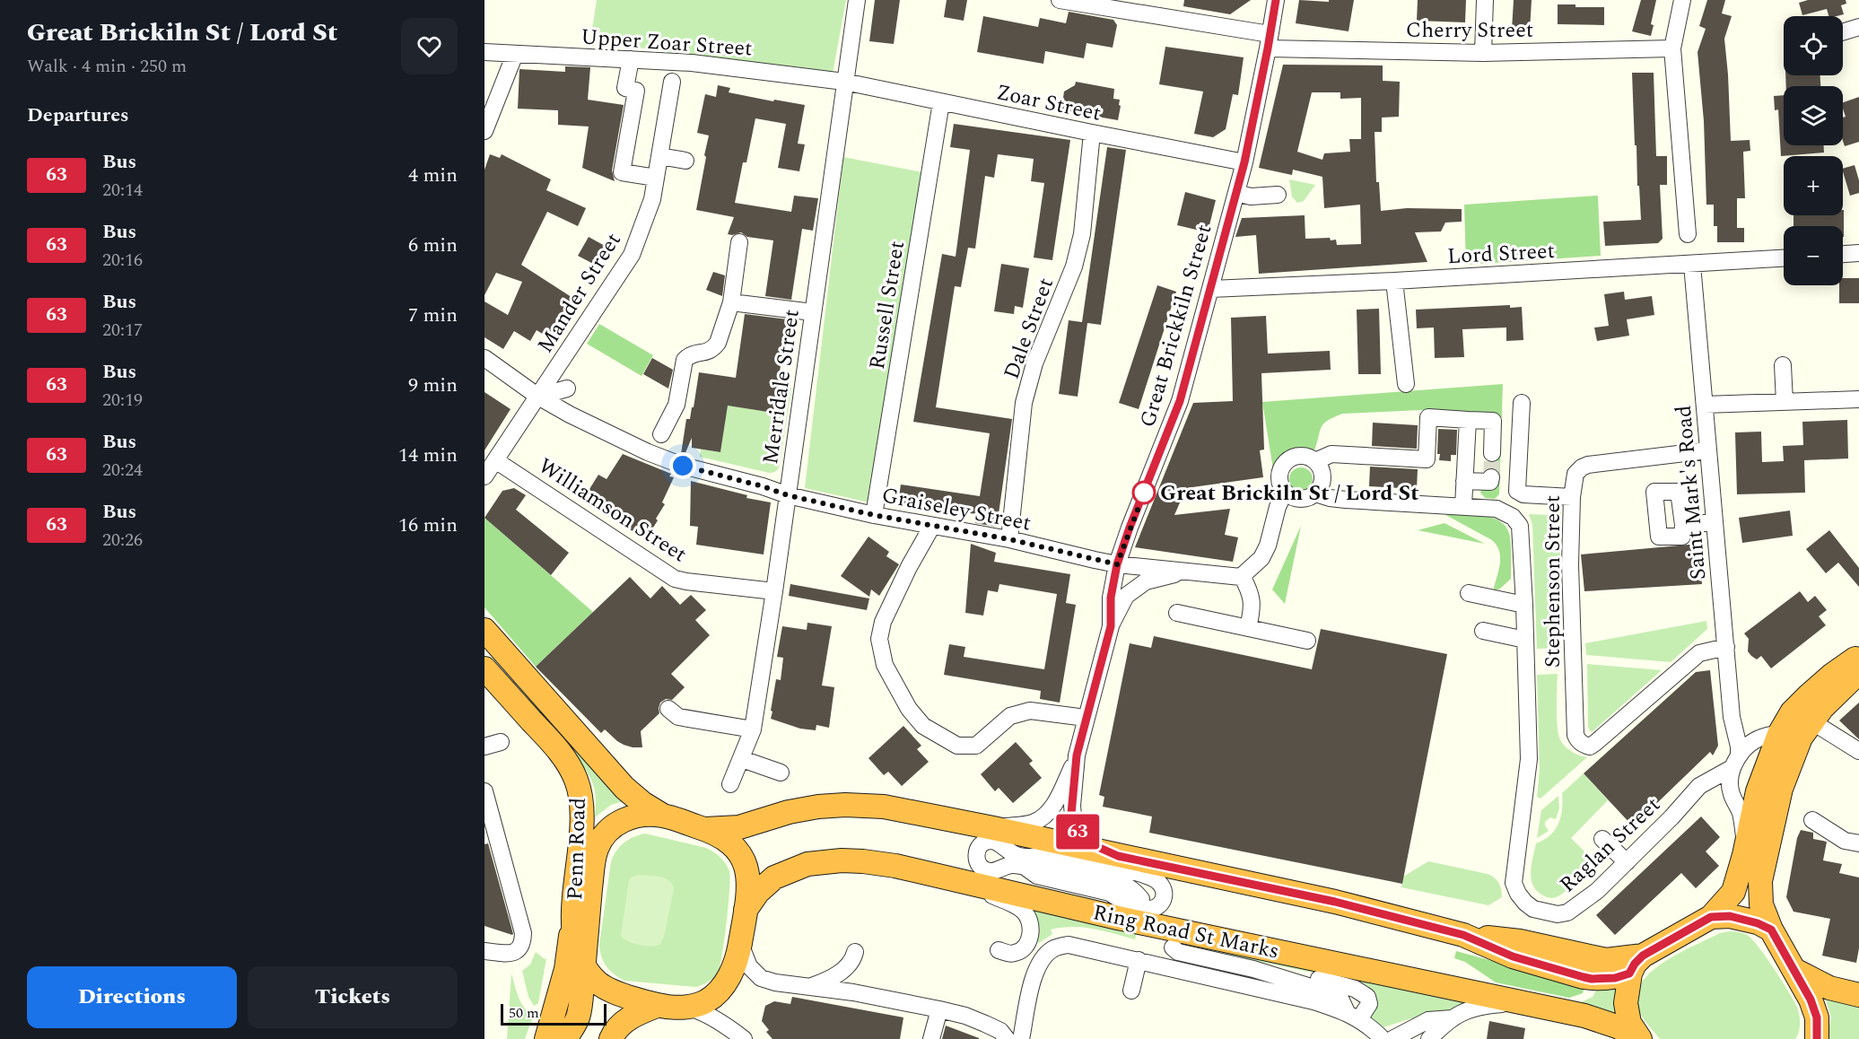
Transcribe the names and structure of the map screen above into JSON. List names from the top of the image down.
{
  "streets": {
    "highway": ["Penn Road", "Ring Road St Marks"],
    "street": [
      "Cherry Street",
      "Upper Zoar Street",
      "Zoar Street",
      "Lord Street",
      "Mander Street",
      "Russell Street",
      "Great Brickkiln Street",
      "Dale Street",
      "Merridale Street",
      "Saint Mark's Road",
      "Graiseley Street",
      "Williamson Street",
      "Stephenson Street",
      "Raglan Street"
    ]
  },
  "crossings": [
    ["Cherry Street", "Great Brickkiln Street"],
    ["Upper Zoar Street", "Zoar Street"],
    ["Upper Zoar Street", "Merridale Street"],
    ["Zoar Street", "Russell Street"],
    ["Zoar Street", "Great Brickkiln Street"],
    ["Zoar Street", "Dale Street"],
    ["Zoar Street", "Merridale Street"],
    ["Lord Street", "Great Brickkiln Street"],
    ["Lord Street", "Saint Mark's Road"],
    ["Mander Street", "Graiseley Street"],
    ["Mander Street", "Williamson Street"],
    ["Russell Street", "Graiseley Street"],
    ["Great Brickkiln Street", "Graiseley Street"],
    ["Dale Street", "Graiseley Street"],
    ["Merridale Street", "Graiseley Street"],
    ["Merridale Street", "Williamson Street"],
    ["Saint Mark's Road", "Stephenson Street"],
    ["Saint Mark's Road", "Raglan Street"],
    ["Penn Road", "Ring Road St Marks"]
  ],
  "places": ["Great Brickiln St / Lord St"],
  "lines": ["bus line 63"],
  "scale_bar": "50 m",
  "page": {
    "heading": [
      ["Great Brickiln St / Lord St", "Walk · 4 min · 250 m"],
      "Departures"
    ],
    "on_map": "63",
    "map_buttons": ["+", "−"],
    "list": [
      {
        "mark": "63",
        "name": "Bus",
        "note": "20:14",
        "value": "4 min"
      },
      {
        "mark": "63",
        "name": "Bus",
        "note": "20:16",
        "value": "6 min"
      },
      {
        "mark": "63",
        "name": "Bus",
        "note": "20:17",
        "value": "7 min"
      },
      {
        "mark": "63",
        "name": "Bus",
        "note": "20:19",
        "value": "9 min"
      },
      {
        "mark": "63",
        "name": "Bus",
        "note": "20:24",
        "value": "14 min"
      },
      {
        "mark": "63",
        "name": "Bus",
        "note": "20:26",
        "value": "16 min"
      }
    ],
    "buttons": ["Directions", "Tickets"],
    "scale": "50 m"
  }
}
